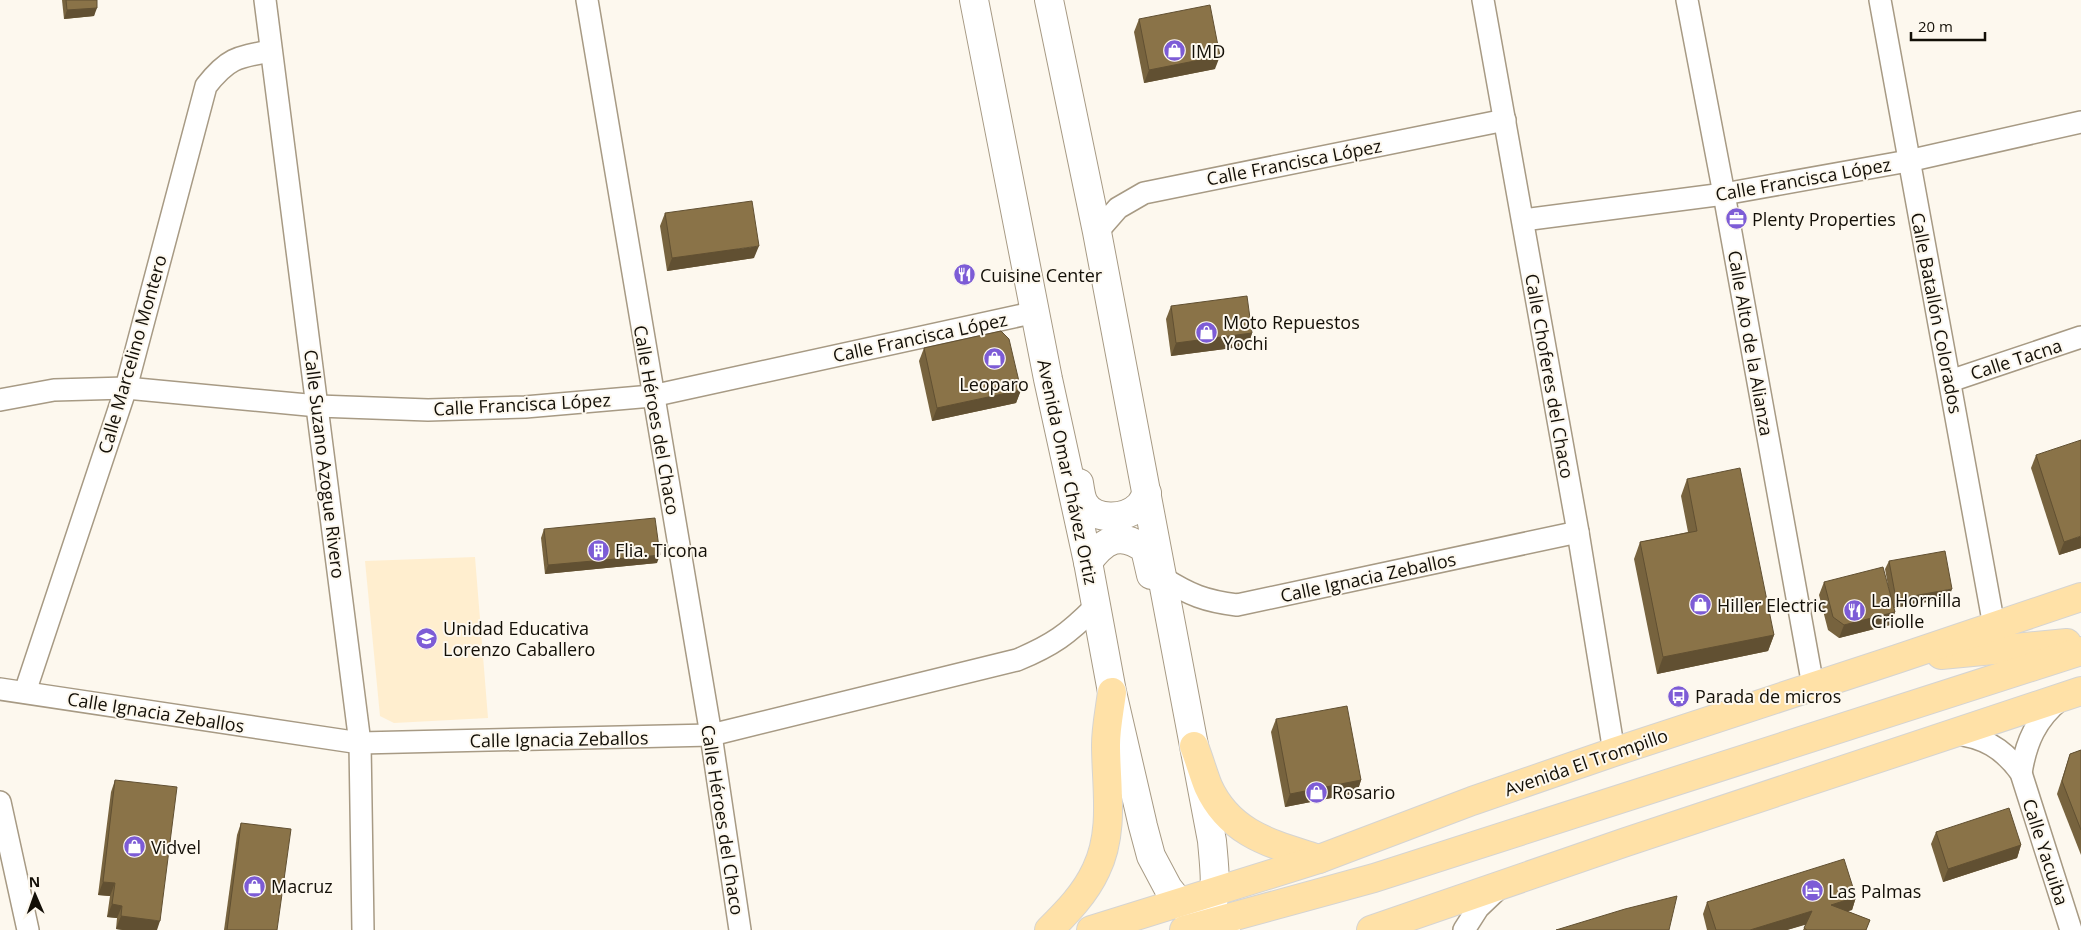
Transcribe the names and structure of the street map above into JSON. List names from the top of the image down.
{
  "streets": {
    "main road": ["Avenida Omar Chávez Ortiz", "Avenida El Trompillo"],
    "street": [
      "Calle Francisca López",
      "Calle Batallón Colorados",
      "Calle Alto de la Alianza",
      "Calle Marcelino Montero",
      "Calle Tacna",
      "Calle Choferes del Chaco",
      "Calle Héroes del Chaco",
      "Calle Suzano Azogue Rivero",
      "Calle Ignacia Zeballos",
      "Calle Yacuiba"
    ]
  },
  "crossings": [
    ["Calle Francisca López", "Calle Batallón Colorados"],
    ["Calle Francisca López", "Calle Alto de la Alianza"],
    ["Calle Francisca López", "Calle Marcelino Montero"],
    ["Calle Francisca López", "Calle Choferes del Chaco"],
    ["Calle Francisca López", "Calle Héroes del Chaco"],
    ["Calle Francisca López", "Calle Suzano Azogue Rivero"],
    ["Calle Francisca López", "Avenida Omar Chávez Ortiz"],
    ["Calle Batallón Colorados", "Calle Tacna"],
    ["Calle Batallón Colorados", "Avenida El Trompillo"],
    ["Calle Alto de la Alianza", "Avenida El Trompillo"],
    ["Calle Marcelino Montero", "Calle Suzano Azogue Rivero"],
    ["Calle Marcelino Montero", "Calle Ignacia Zeballos"],
    ["Calle Choferes del Chaco", "Calle Ignacia Zeballos"],
    ["Calle Choferes del Chaco", "Avenida El Trompillo"],
    ["Calle Héroes del Chaco", "Calle Ignacia Zeballos"],
    ["Calle Suzano Azogue Rivero", "Calle Ignacia Zeballos"],
    ["Avenida Omar Chávez Ortiz", "Calle Ignacia Zeballos"],
    ["Avenida Omar Chávez Ortiz", "Avenida El Trompillo"]
  ],
  "places": {
    "shop": [
      "IMD",
      "Moto Repuestos Yochi",
      "Leoparo",
      "Hiller Electric",
      "Rosario",
      "Vidvel",
      "Macruz"
    ],
    "office": ["Plenty Properties"],
    "restaurant": ["Cuisine Center", "La Hornilla Criolle"],
    "building": ["Flia. Ticona"],
    "school or university": ["Unidad Educativa Lorenzo Caballero"],
    "bus stop": ["Parada de micros"],
    "hotel": ["Las Palmas"]
  },
  "scale_bar": "20 m",
  "north": "top"
}
